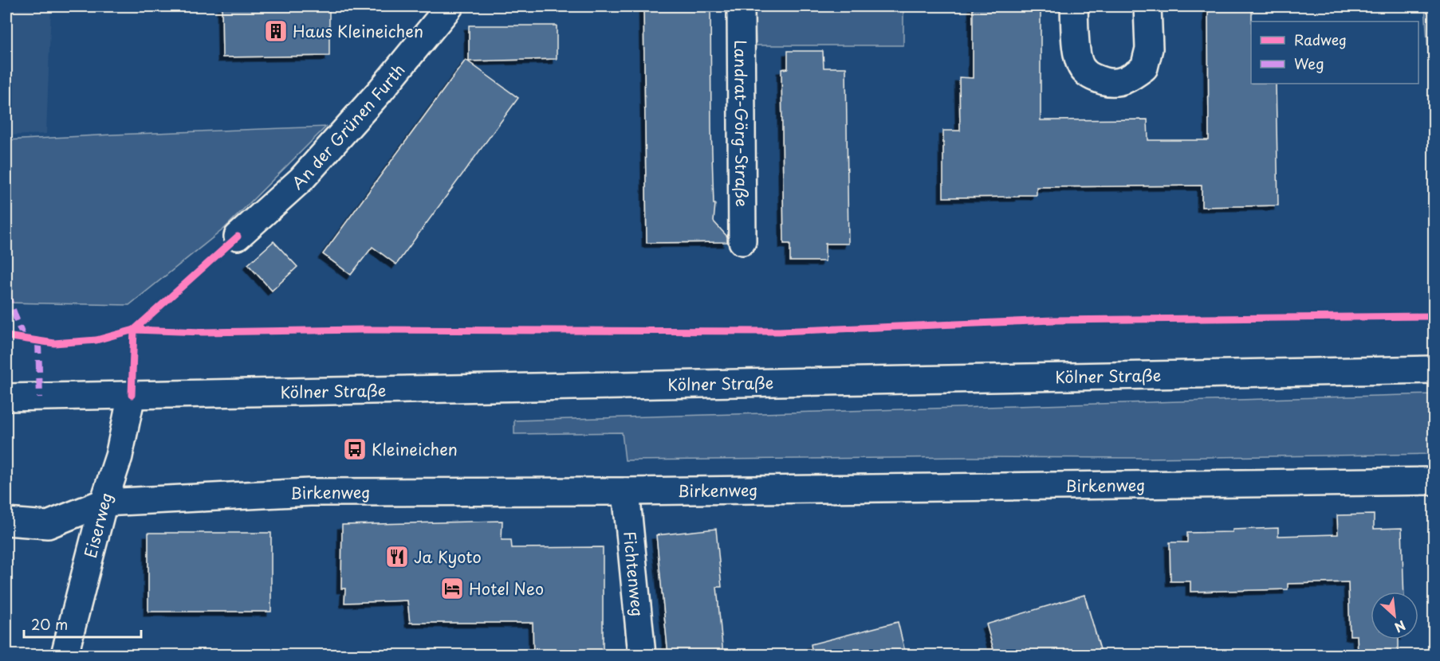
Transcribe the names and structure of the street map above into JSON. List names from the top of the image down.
{
  "streets": {
    "street": [
      "Landrat-Görg-Straße",
      "An der Grünen Furth",
      "Kölner Straße",
      "Birkenweg",
      "Eiserweg",
      "Fichtenweg"
    ]
  },
  "crossings": [
    ["Kölner Straße", "Eiserweg"],
    ["Birkenweg", "Eiserweg"],
    ["Birkenweg", "Fichtenweg"]
  ],
  "places": {
    "building": ["Haus Kleineichen"],
    "bus stop": ["Kleineichen"],
    "restaurant": ["Ja Kyoto"],
    "hotel": ["Hotel Neo"]
  },
  "legend": ["Radweg", "Weg"],
  "scale_bar": "20 m",
  "north": "bottom right"
}
